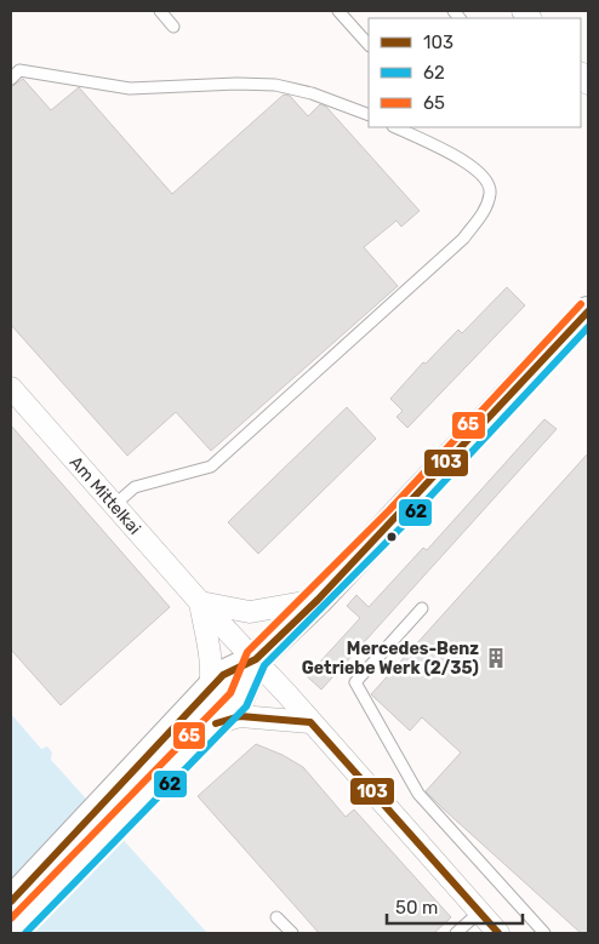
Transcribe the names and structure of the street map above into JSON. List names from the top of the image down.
{
  "streets": {
    "street": ["Am Mittelkai"]
  },
  "places": {
    "building": ["Mercedes-Benz Getriebe Werk (2/35)"]
  },
  "lines": ["transit line 65", "transit line 103", "transit line 62"],
  "legend": ["103", "62", "65"],
  "scale_bar": "50 m"
}
